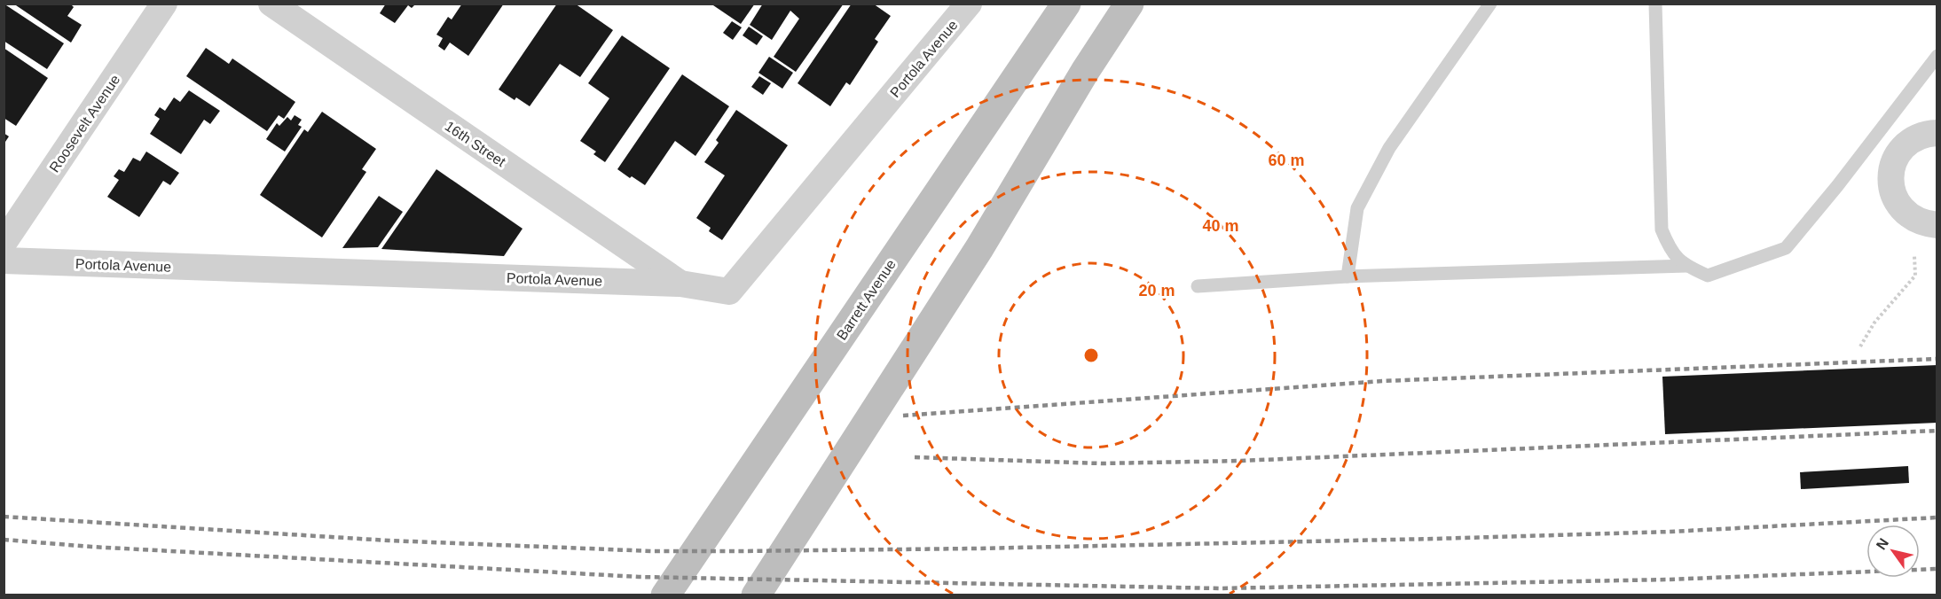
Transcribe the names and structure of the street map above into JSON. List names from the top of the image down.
{
  "streets": {
    "main road": ["Barrett Avenue"],
    "street": ["Portola Avenue", "Roosevelt Avenue", "16th Street"]
  },
  "crossings": [
    ["Portola Avenue", "16th Street"]
  ],
  "north": "top left",
  "rings": ["60 m", "40 m", "20 m"]
}
